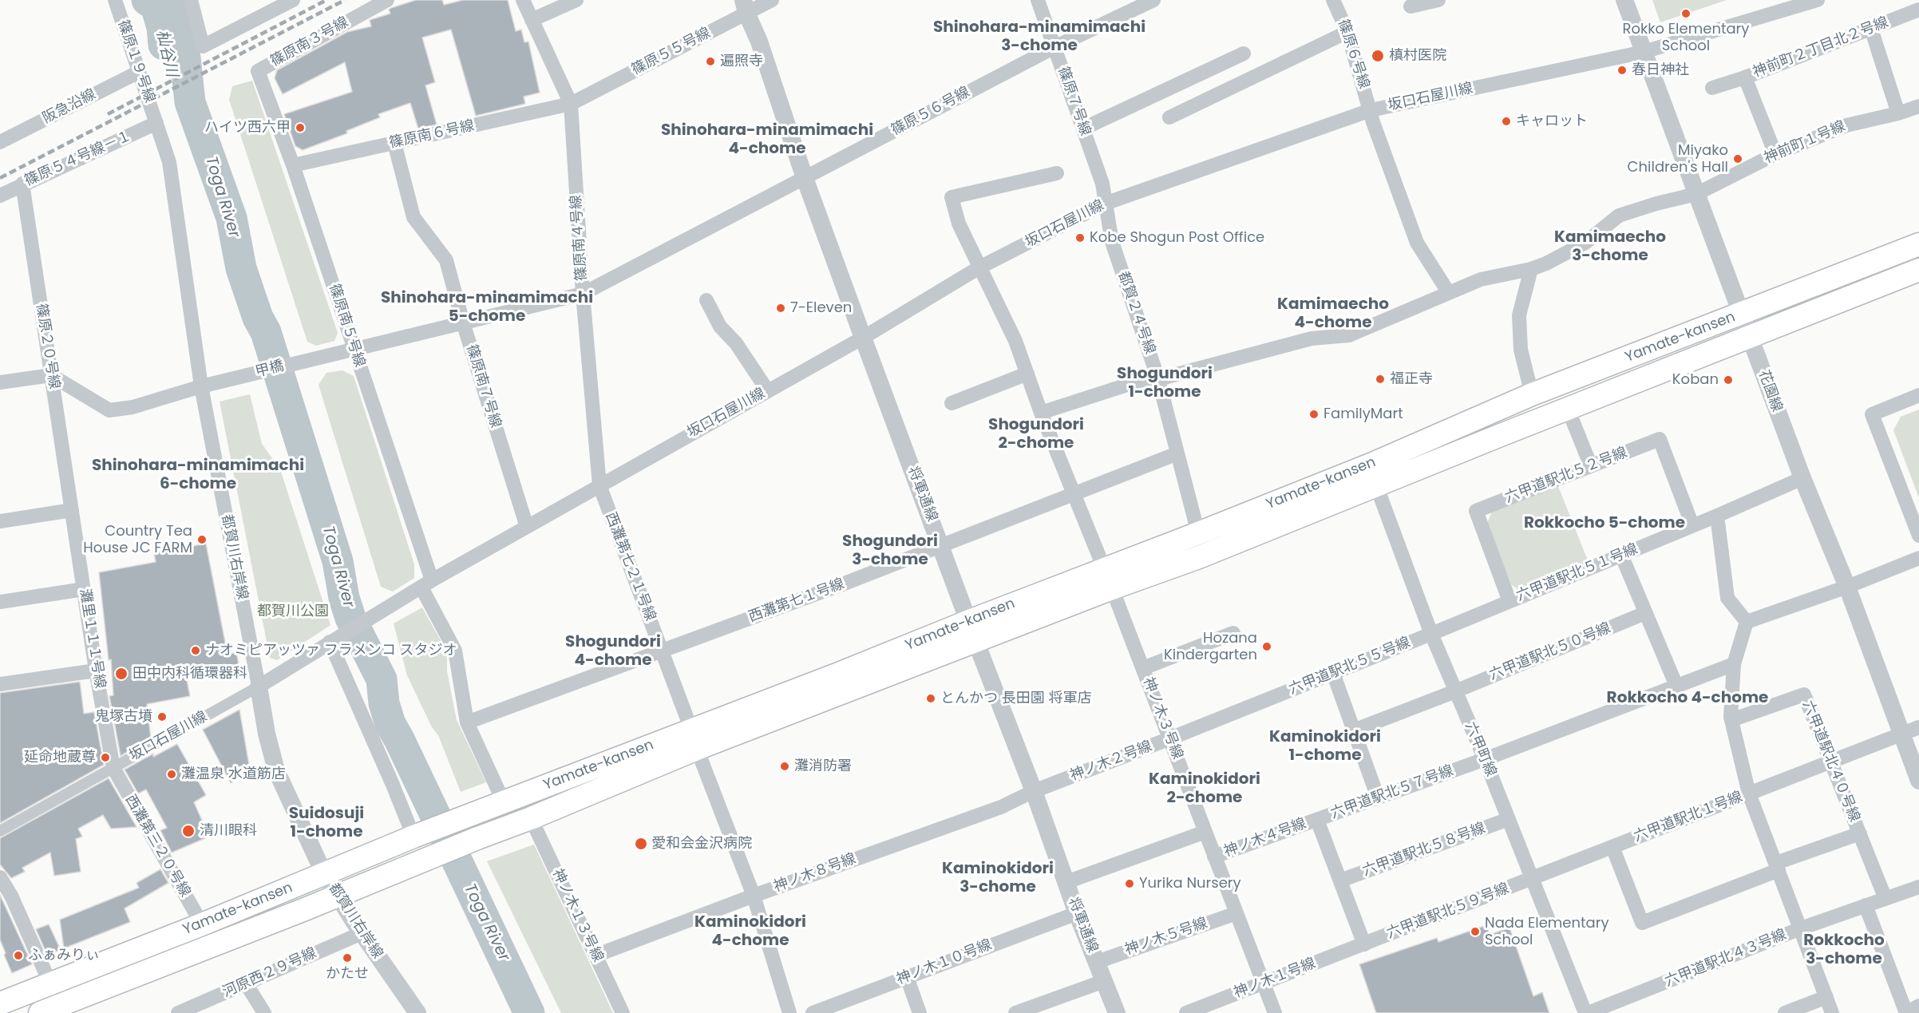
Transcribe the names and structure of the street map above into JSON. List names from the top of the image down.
{
  "streets": {
    "main road": ["Yamate-kansen"],
    "street": [
      "篠原南３号線",
      "神前町２丁目北２号線",
      "篠原５５号線",
      "篠原６号線",
      "篠原１９号線",
      "坂口石屋川線",
      "篠原７号線",
      "阪急沿線",
      "篠原５６号線",
      "篠原南６号線",
      "神前町１号線",
      "篠原５４号線－１",
      "篠原南４号線",
      "都賀２４号線",
      "篠原南５号線",
      "篠原２０号線",
      "甲橋",
      "篠原南７号線",
      "花園線",
      "六甲道駅北５２号線",
      "将軍通線",
      "都賀川右岸線",
      "西灘第七２１号線",
      "六甲道駅北５１号線",
      "西灘第七１号線",
      "灘里１１１号線",
      "六甲道駅北５０号線",
      "六甲道駅北５５号線",
      "神ノ木３号線",
      "六甲町線",
      "神ノ木２号線",
      "六甲道駅北４０号線",
      "六甲道駅北５７号線",
      "六甲道駅北１号線",
      "神ノ木４号線",
      "西灘第三２０号線",
      "六甲道駅北５８号線",
      "神ノ木８号線",
      "六甲道駅北５９号線",
      "神ノ木１３号線",
      "神ノ木５号線",
      "六甲道駅北４３号線",
      "神ノ木１０号線",
      "河原西２９号線",
      "神ノ木１号線"
    ]
  },
  "crossings": [
    ["篠原南３号線", "篠原南５号線"],
    ["神前町２丁目北２号線", "神前町１号線"],
    ["篠原５５号線", "篠原南６号線"],
    ["篠原５５号線", "篠原南４号線"],
    ["篠原５５号線", "将軍通線"],
    ["篠原６号線", "坂口石屋川線"],
    ["篠原６号線", "神前町１号線"],
    ["篠原１９号線", "阪急沿線"],
    ["篠原１９号線", "篠原５４号線－１"],
    ["篠原１９号線", "都賀川右岸線"],
    ["坂口石屋川線", "篠原７号線"],
    ["坂口石屋川線", "篠原南４号線"],
    ["坂口石屋川線", "都賀２４号線"],
    ["坂口石屋川線", "篠原南５号線"],
    ["坂口石屋川線", "篠原南７号線"],
    ["坂口石屋川線", "花園線"],
    ["坂口石屋川線", "将軍通線"],
    ["坂口石屋川線", "都賀川右岸線"],
    ["坂口石屋川線", "西灘第七２１号線"],
    ["坂口石屋川線", "灘里１１１号線"],
    ["坂口石屋川線", "神ノ木３号線"],
    ["坂口石屋川線", "西灘第三２０号線"],
    ["篠原７号線", "篠原５６号線"],
    ["篠原７号線", "都賀２４号線"],
    ["篠原５６号線", "篠原南４号線"],
    ["篠原５６号線", "甲橋"],
    ["篠原５６号線", "篠原南７号線"],
    ["篠原５６号線", "将軍通線"],
    ["篠原南６号線", "篠原南４号線"],
    ["篠原南６号線", "篠原南５号線"],
    ["篠原南６号線", "篠原南７号線"],
    ["神前町１号線", "都賀２４号線"],
    ["神前町１号線", "花園線"],
    ["神前町１号線", "神ノ木３号線"],
    ["篠原５４号線－１", "篠原２０号線"],
    ["篠原５４号線－１", "都賀川右岸線"],
    ["篠原南４号線", "西灘第七２１号線"],
    ["都賀２４号線", "Yamate-kansen"],
    ["都賀２４号線", "西灘第七１号線"],
    ["篠原南５号線", "Yamate-kansen"],
    ["篠原南５号線", "甲橋"],
    ["篠原南５号線", "西灘第七１号線"],
    ["Yamate-kansen", "花園線"],
    ["Yamate-kansen", "将軍通線"],
    ["Yamate-kansen", "都賀川右岸線"],
    ["Yamate-kansen", "西灘第七２１号線"],
    ["Yamate-kansen", "神ノ木３号線"],
    ["Yamate-kansen", "六甲町線"],
    ["Yamate-kansen", "西灘第三２０号線"],
    ["Yamate-kansen", "神ノ木１３号線"],
    ["篠原２０号線", "甲橋"],
    ["篠原２０号線", "灘里１１１号線"],
    ["甲橋", "篠原南７号線"],
    ["甲橋", "都賀川右岸線"],
    ["花園線", "六甲道駅北５１号線"],
    ["六甲道駅北５２号線", "六甲道駅北５１号線"],
    ["将軍通線", "西灘第七１号線"],
    ["将軍通線", "神ノ木２号線"],
    ["将軍通線", "神ノ木８号線"],
    ["将軍通線", "神ノ木５号線"],
    ["将軍通線", "神ノ木１０号線"],
    ["都賀川右岸線", "河原西２９号線"],
    ["西灘第七２１号線", "西灘第七１号線"],
    ["西灘第七２１号線", "神ノ木８号線"],
    ["六甲道駅北５１号線", "六甲道駅北５５号線"],
    ["六甲道駅北５１号線", "六甲町線"],
    ["西灘第七１号線", "神ノ木３号線"],
    ["灘里１１１号線", "西灘第三２０号線"],
    ["六甲道駅北５０号線", "六甲町線"],
    ["六甲道駅北５５号線", "六甲町線"],
    ["六甲道駅北５５号線", "神ノ木２号線"],
    ["神ノ木３号線", "神ノ木２号線"],
    ["神ノ木３号線", "神ノ木４号線"],
    ["神ノ木３号線", "神ノ木５号線"],
    ["神ノ木３号線", "神ノ木１号線"],
    ["六甲町線", "六甲道駅北５７号線"],
    ["六甲町線", "六甲道駅北１号線"],
    ["六甲町線", "六甲道駅北５８号線"],
    ["六甲町線", "六甲道駅北５９号線"],
    ["六甲町線", "六甲道駅北４３号線"],
    ["神ノ木２号線", "神ノ木８号線"],
    ["六甲道駅北４０号線", "六甲道駅北１号線"],
    ["六甲道駅北４０号線", "六甲道駅北４３号線"],
    ["六甲道駅北５７号線", "六甲道駅北１号線"],
    ["六甲道駅北５７号線", "神ノ木４号線"],
    ["六甲道駅北５７号線", "六甲道駅北５８号線"],
    ["六甲道駅北５７号線", "六甲道駅北５９号線"],
    ["六甲道駅北５７号線", "神ノ木１号線"],
    ["六甲道駅北１号線", "六甲道駅北５９号線"],
    ["神ノ木８号線", "神ノ木１３号線"],
    ["六甲道駅北５９号線", "神ノ木１号線"]
  ],
  "districts": [
    "Shinohara-minamimachi 3-chome",
    "Shinohara-minamimachi 4-chome",
    "Kamimaecho 3-chome",
    "Shinohara-minamimachi 5-chome",
    "Kamimaecho 4-chome",
    "Shogundori 1-chome",
    "Shogundori 2-chome",
    "Shinohara-minamimachi 6-chome",
    "Rokkocho 5-chome",
    "Shogundori 3-chome",
    "Shogundori 4-chome",
    "Rokkocho 4-chome",
    "Kaminokidori 1-chome",
    "Kaminokidori 2-chome",
    "Suidosuji 1-chome",
    "Kaminokidori 3-chome",
    "Kaminokidori 4-chome",
    "Rokkocho 3-chome"
  ],
  "water": ["杣谷川", "Toga River"],
  "parks": ["都賀川公園"],
  "places": [
    "Rokko Elementary School",
    "槙村医院",
    "遍照寺",
    "春日神社",
    "キャロット",
    "ハイツ西六甲",
    "Miyako Children's Hall",
    "Kobe Shogun Post Office",
    "7-Eleven",
    "福正寺",
    "Koban",
    "FamilyMart",
    "Country Tea House JC FARM",
    "Hozana Kindergarten",
    "ナオミピアッツァ フラメンコ スタジオ",
    "田中内科循環器科",
    "とんかつ 長田園 将軍店",
    "鬼塚古墳",
    "延命地蔵尊",
    "灘消防署",
    "灘温泉 水道筋店",
    "清川眼科",
    "愛和会金沢病院",
    "Yurika Nursery",
    "Nada Elementary School",
    "ふぁみりぃ",
    "かたせ"
  ]
}
